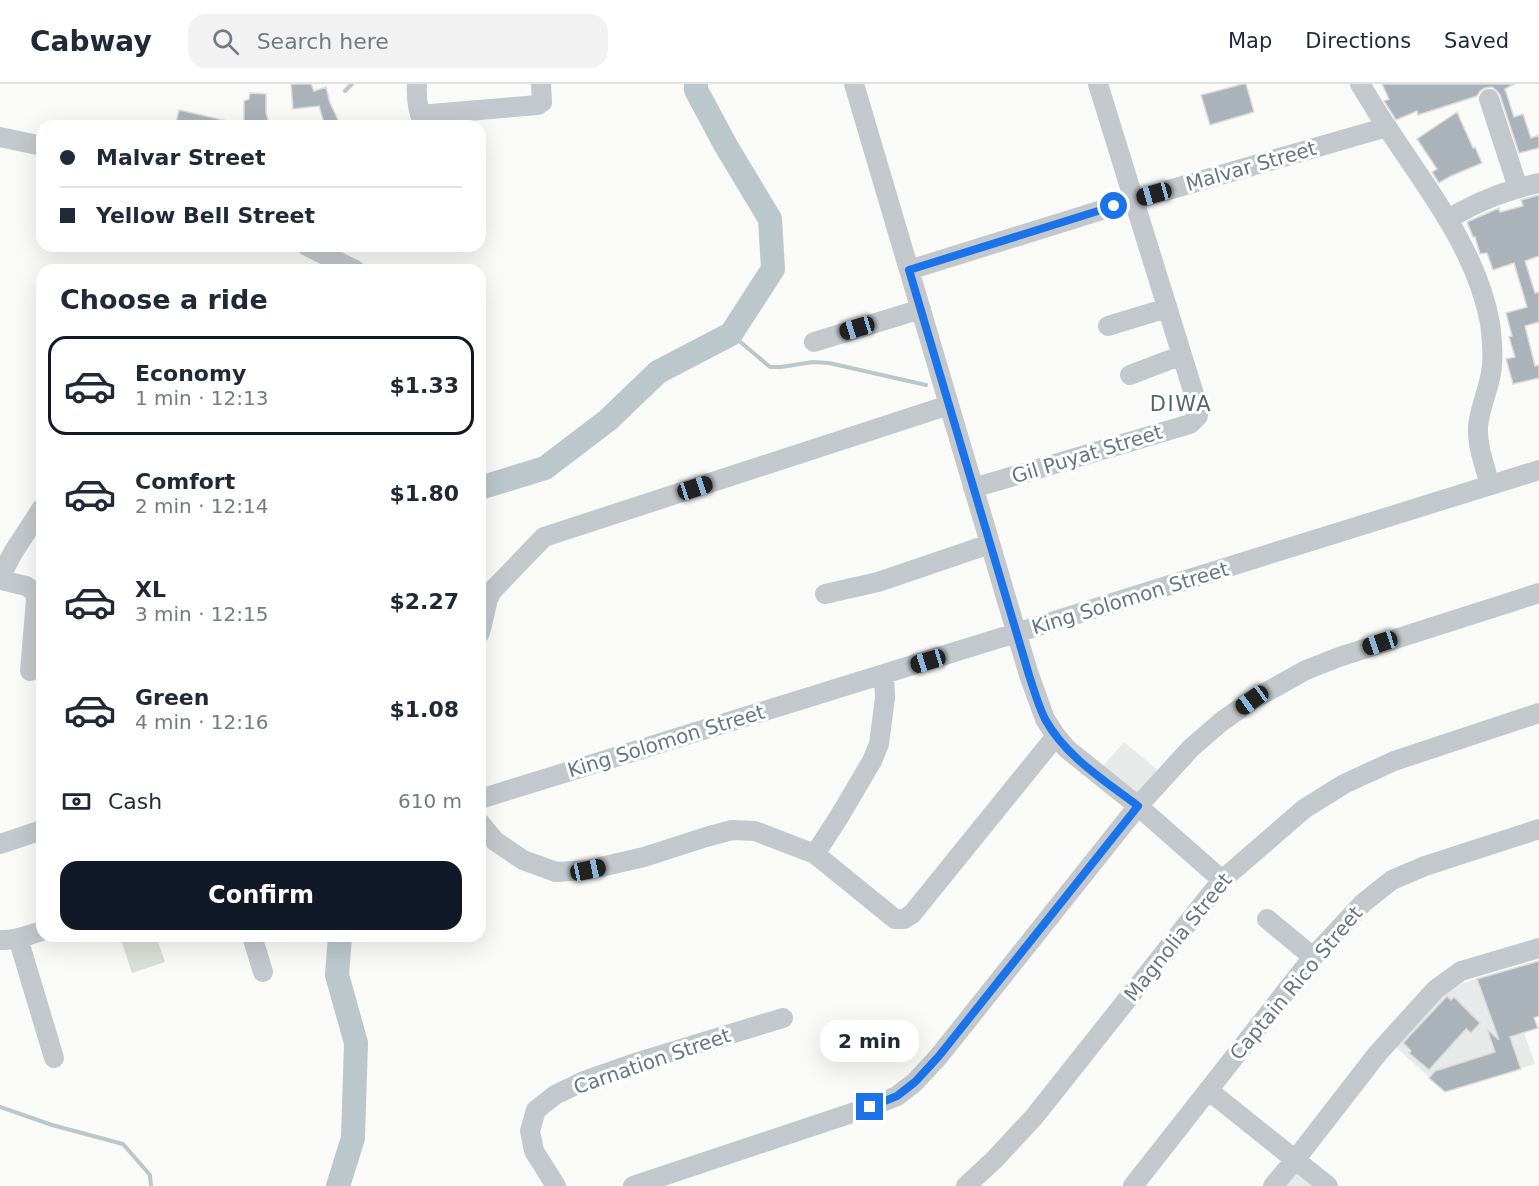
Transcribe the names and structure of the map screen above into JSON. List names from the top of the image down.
{
  "streets": {
    "street": [
      "Malvar Street",
      "Gil Puyat Street",
      "King Solomon Street",
      "Magnolia Street",
      "Captain Rico Street",
      "Carnation Street"
    ]
  },
  "districts": ["DIWA"],
  "page": {
    "header": "Cabway",
    "search": "Search here",
    "nav": ["Map", "Directions", "Saved"],
    "banner": ["Malvar Street", "Yellow Bell Street"],
    "heading": "Choose a ride",
    "list": [
      {
        "name": "Economy",
        "note": "1 min · 12:13",
        "value": "$1.33"
      },
      {
        "name": "Comfort",
        "note": "2 min · 12:14",
        "value": "$1.80"
      },
      {
        "name": "XL",
        "note": "3 min · 12:15",
        "value": "$2.27"
      },
      {
        "name": "Green",
        "note": "4 min · 12:16",
        "value": "$1.08"
      }
    ],
    "pay": ["Cash", "610 m"],
    "buttons": "Confirm",
    "bubble": "2 min"
  }
}
